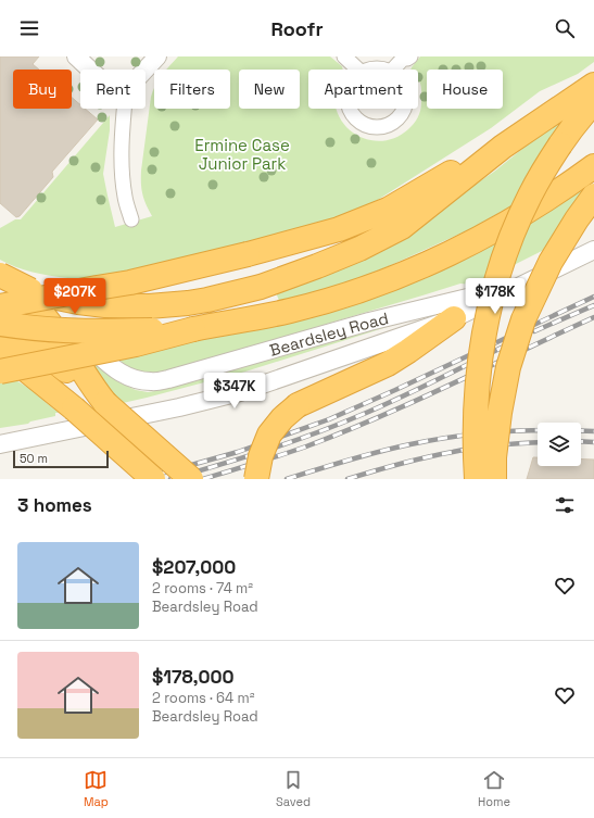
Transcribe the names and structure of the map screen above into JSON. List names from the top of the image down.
{
  "streets": {
    "street": ["Beardsley Road"]
  },
  "parks": ["Ermine Case Junior Park"],
  "scale_bar": "50 m",
  "page": {
    "header": "Roofr",
    "chip": [
      "Buy",
      "Rent",
      "Filters",
      "New",
      "Apartment",
      "House"
    ],
    "price": ["$207K", "$178K", "$347K"],
    "scale": "50 m",
    "heading": "3 homes",
    "list": [
      {
        "name": "$207,000",
        "note": "2 rooms · 74 m² · Beardsley Road"
      },
      {
        "name": "$178,000",
        "note": "2 rooms · 64 m² · Beardsley Road"
      }
    ],
    "tabs": ["Map", "Saved", "Home"]
  }
}
